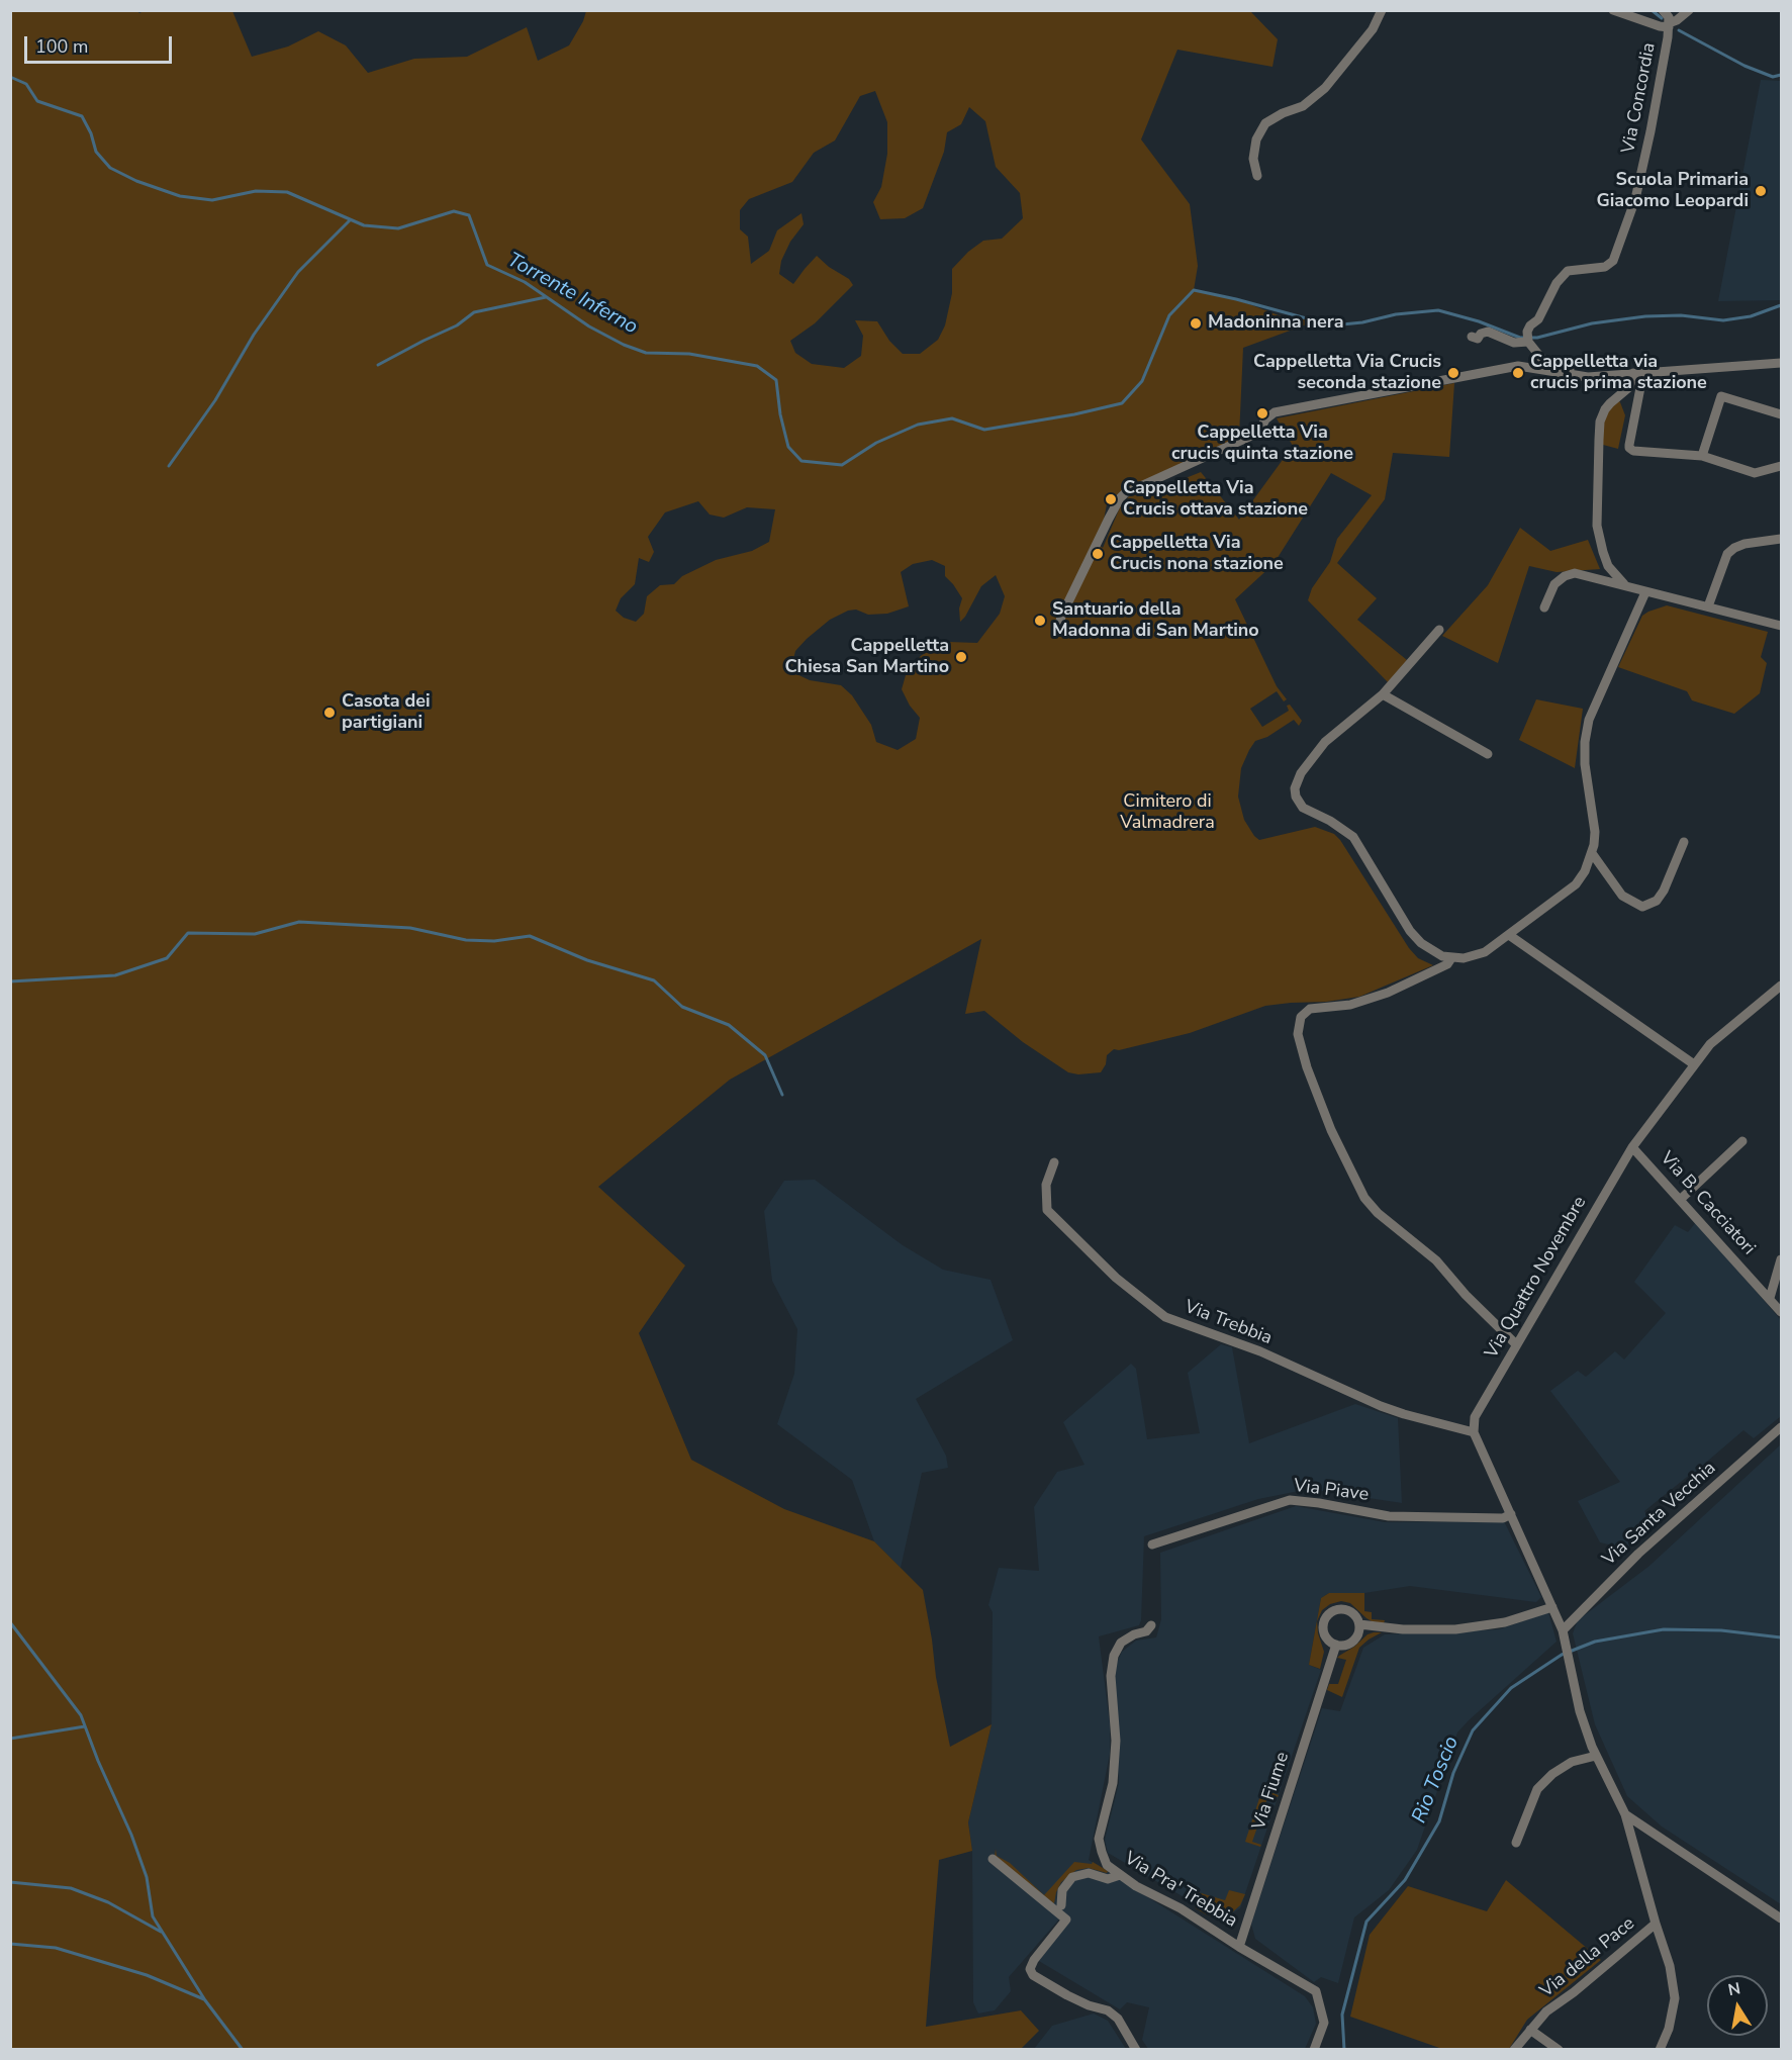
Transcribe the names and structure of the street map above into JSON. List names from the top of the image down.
{
  "streets": {
    "street": [
      "Via Concordia",
      "Via B. Cacciatori",
      "Via Quattro Novembre",
      "Via Trebbia",
      "Via Piave",
      "Via Santa Vecchia",
      "Via Fiume",
      "Via Pra' Trebbia",
      "Via della Pace"
    ]
  },
  "crossings": [
    ["Via B. Cacciatori", "Via Quattro Novembre"],
    ["Via Quattro Novembre", "Via Trebbia"],
    ["Via Santa Vecchia", "Via della Pace"],
    ["Via Fiume", "Via Pra' Trebbia"]
  ],
  "water": ["Torrente Inferno", "Rio Toscio"],
  "parks": ["Cimitero di Valmadrera"],
  "places": [
    "Scuola Primaria Giacomo Leopardi",
    "Madoninna nera",
    "Cappelletta Via Crucis seconda stazione",
    "Cappelletta via crucis prima stazione",
    "Cappelletta Via crucis quinta stazione",
    "Cappelletta Via Crucis ottava stazione",
    "Cappelletta Via Crucis nona stazione",
    "Santuario della Madonna di San Martino",
    "Cappelletta Chiesa San Martino",
    "Casota dei partigiani"
  ],
  "scale_bar": "100 m",
  "north": "top"
}
